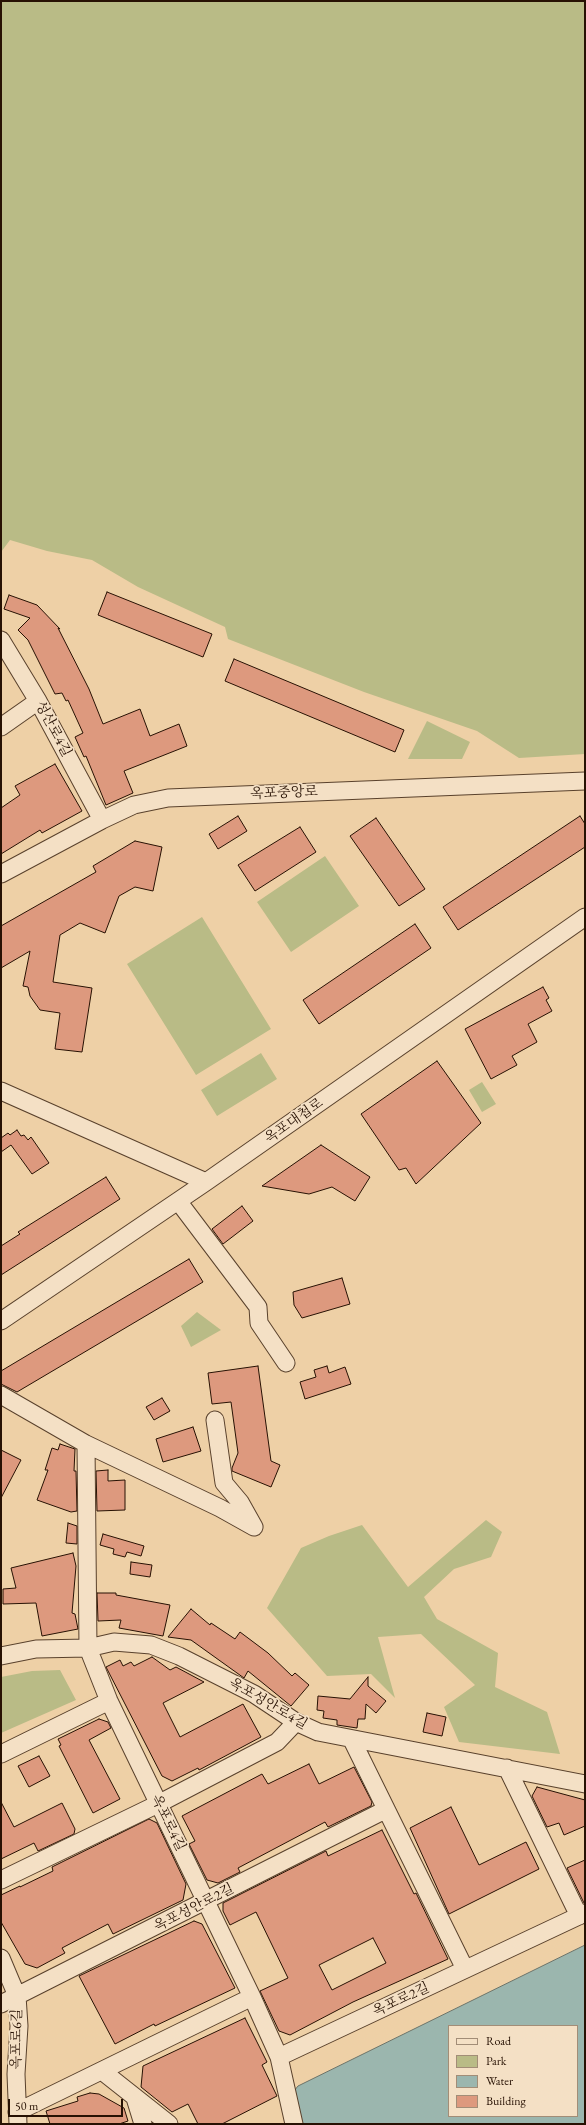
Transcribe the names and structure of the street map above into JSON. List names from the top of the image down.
{
  "streets": {
    "street": [
      "성산로4길",
      "옥포중앙로",
      "옥포대첩로",
      "옥포성안로4길",
      "옥포로4길",
      "옥포성안로2길",
      "옥포로2길",
      "옥포로6길"
    ]
  },
  "crossings": [
    ["성산로4길", "옥포중앙로"],
    ["옥포성안로4길", "옥포로4길"],
    ["옥포로4길", "옥포성안로2길"],
    ["옥포로4길", "옥포로2길"],
    ["옥포성안로2길", "옥포로6길"]
  ],
  "legend": [
    "Road",
    "Park",
    "Water",
    "Building"
  ],
  "scale_bar": "50 m"
}
